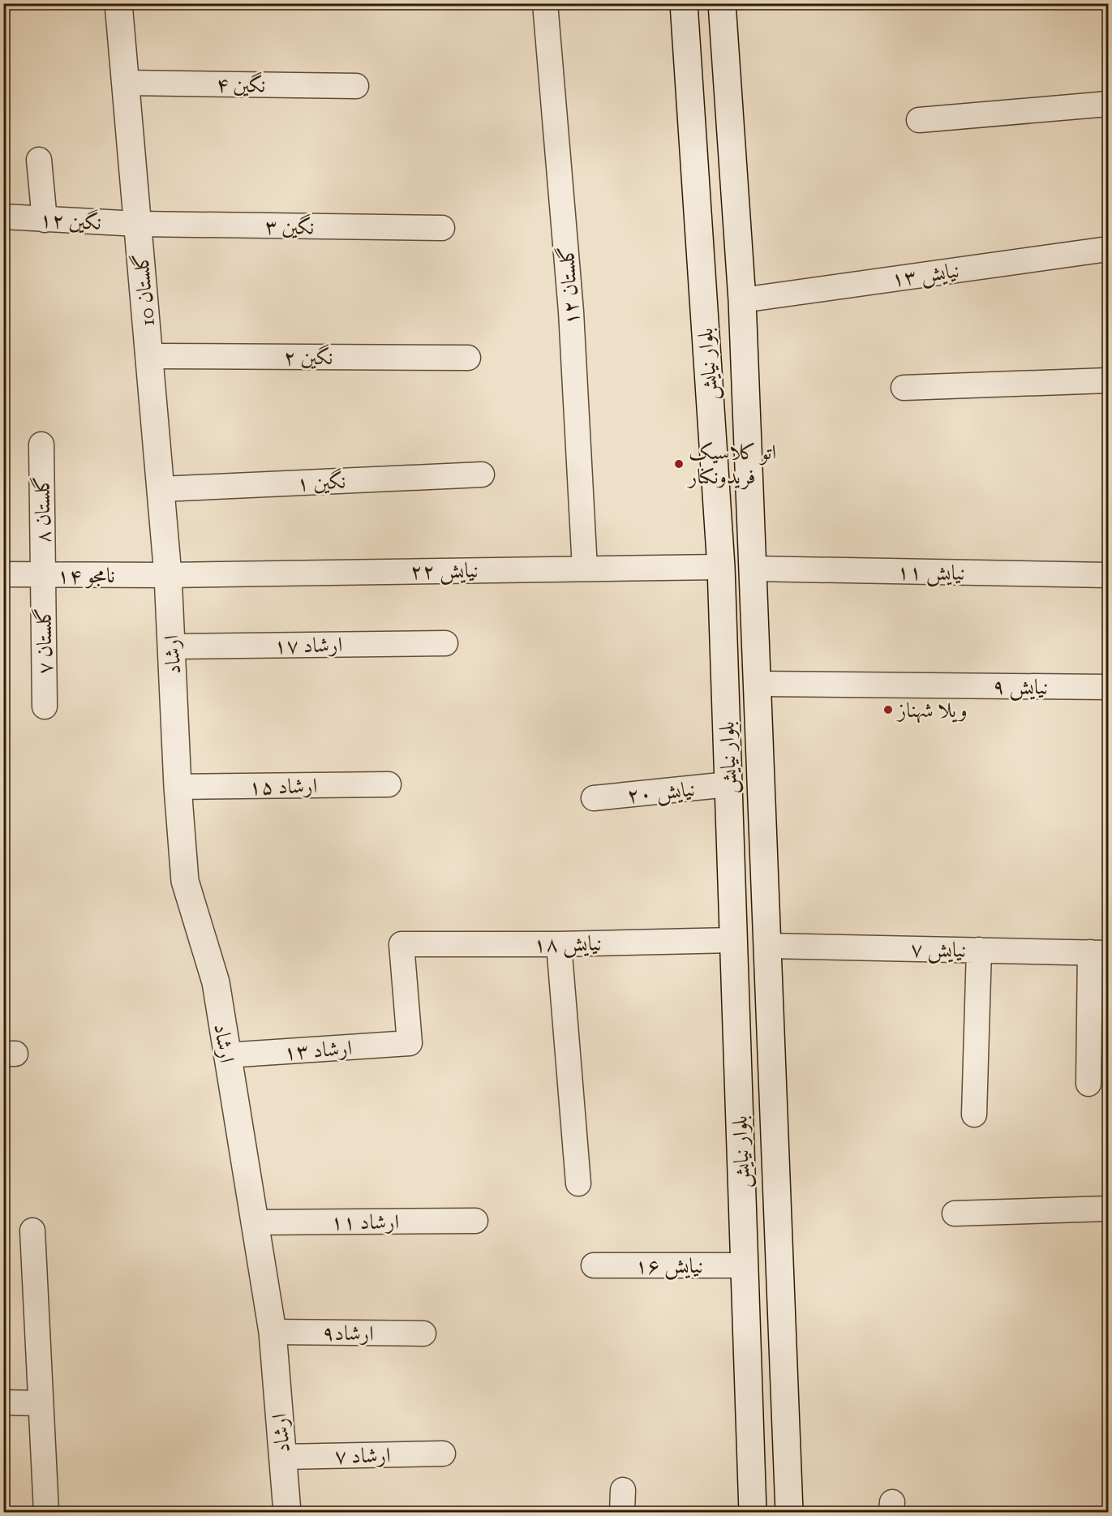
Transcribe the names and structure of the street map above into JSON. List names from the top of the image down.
{
  "streets": {
    "main road": ["گلستان 10", "بلوار نیایش", "ارشاد"],
    "street": [
      "نگین ۴",
      "نگین ۱۲",
      "نگین ۳",
      "نیایش ۱۳",
      "گلستان ۱۲",
      "نگین ۲",
      "نگین ۱",
      "گلستان ۸",
      "نیایش ۲۲",
      "نیایش ۱۱",
      "نامجو ۱۴",
      "گلستان ۷",
      "ارشاد ۱۷",
      "نیایش ۹",
      "ارشاد ۱۵",
      "نیایش ۲۰",
      "نیایش ۱۸",
      "نیایش ۷",
      "ارشاد ۱۳",
      "ارشاد ۱۱",
      "نیایش ۱۶",
      "ارشاد۹",
      "ارشاد ۷"
    ]
  },
  "crossings": [
    ["نگین ۴", "گلستان 10"],
    ["نگین ۱۲", "نگین ۳"],
    ["نگین ۱۲", "گلستان 10"],
    ["نگین ۳", "گلستان 10"],
    ["نیایش ۱۳", "بلوار نیایش"],
    ["گلستان ۱۲", "نیایش ۲۲"],
    ["گلستان 10", "نگین ۲"],
    ["گلستان 10", "نگین ۱"],
    ["گلستان 10", "نیایش ۲۲"],
    ["گلستان 10", "نامجو ۱۴"],
    ["گلستان 10", "ارشاد"],
    ["بلوار نیایش", "نیایش ۲۲"],
    ["بلوار نیایش", "نیایش ۱۱"],
    ["بلوار نیایش", "نیایش ۹"],
    ["بلوار نیایش", "نیایش ۲۰"],
    ["بلوار نیایش", "نیایش ۱۸"],
    ["بلوار نیایش", "نیایش ۷"],
    ["بلوار نیایش", "نیایش ۱۶"],
    ["گلستان ۸", "نامجو ۱۴"],
    ["گلستان ۸", "گلستان ۷"],
    ["نیایش ۲۲", "نامجو ۱۴"],
    ["نیایش ۲۲", "ارشاد"],
    ["نامجو ۱۴", "گلستان ۷"],
    ["نامجو ۱۴", "ارشاد"],
    ["ارشاد ۱۷", "ارشاد"],
    ["ارشاد", "ارشاد ۱۵"],
    ["ارشاد", "ارشاد ۱۳"],
    ["ارشاد", "ارشاد ۱۱"],
    ["ارشاد", "ارشاد۹"],
    ["ارشاد", "ارشاد ۷"],
    ["نیایش ۱۸", "ارشاد ۱۳"]
  ],
  "places": ["اتو کلاسیک فریدونکنار", "ویلا شهناز"]
}
